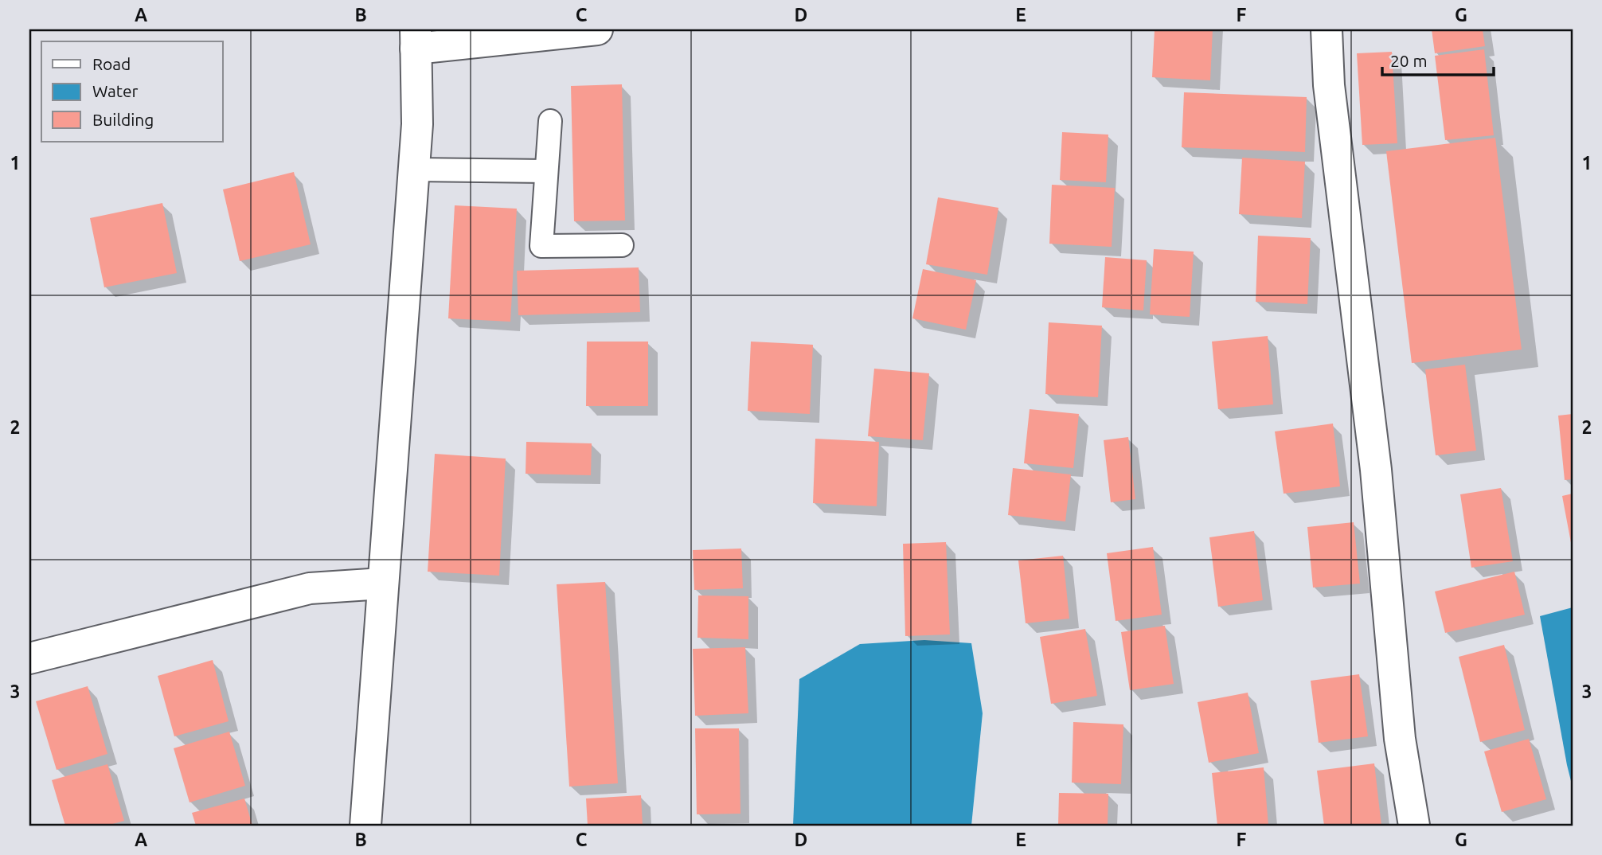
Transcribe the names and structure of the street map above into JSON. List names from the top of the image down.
{
  "legend": ["Road", "Water", "Building"],
  "scale_bar": "20 m",
  "grid": {
    "columns": [
      "A",
      "B",
      "C",
      "D",
      "E",
      "F",
      "G"
    ],
    "rows": ["1", "2", "3"]
  }
}
